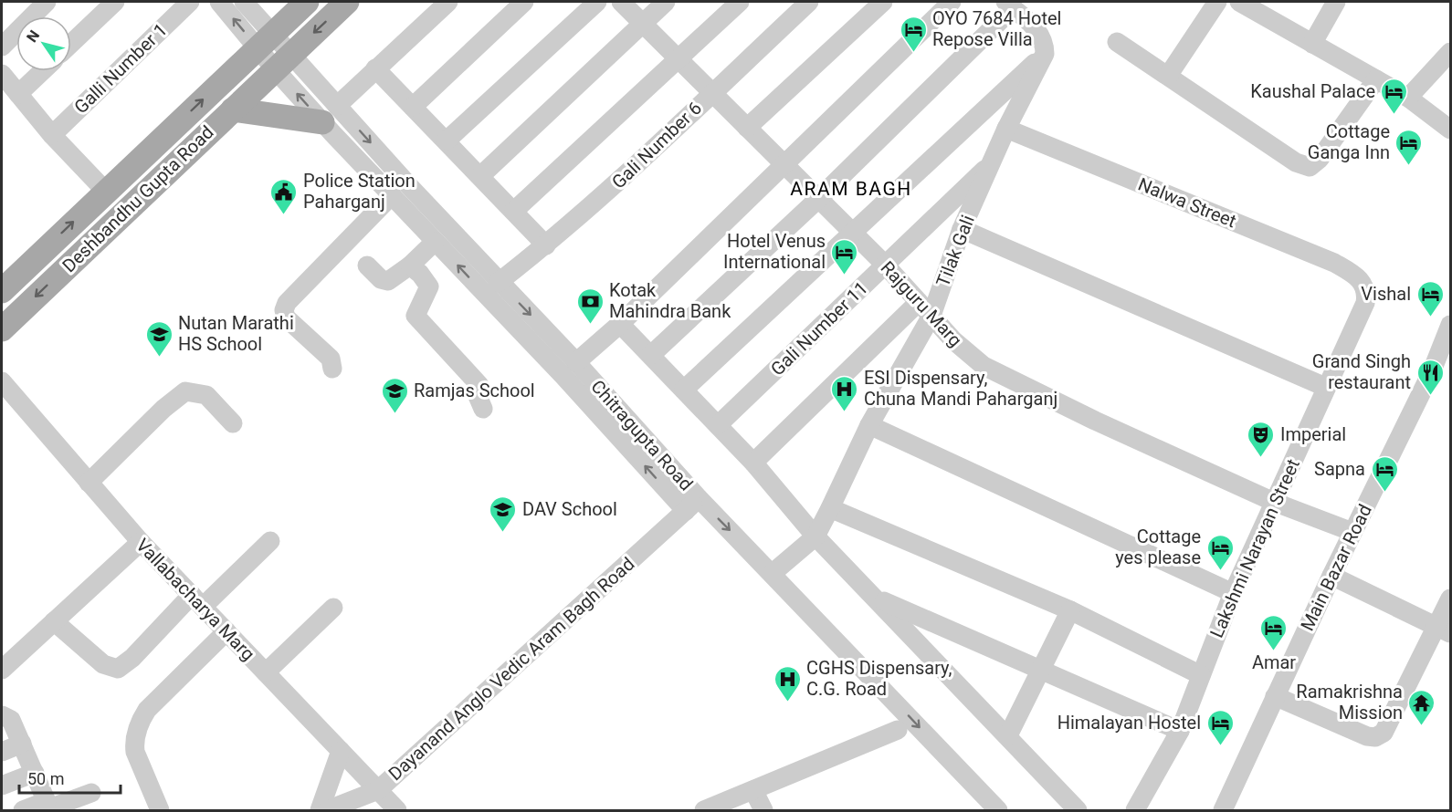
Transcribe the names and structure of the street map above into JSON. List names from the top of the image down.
{
  "streets": {
    "main road": ["Deshbandhu Gupta Road"],
    "street": [
      "Galli Number 1",
      "Gali Number 6",
      "Nalwa Street",
      "Tilak Gali",
      "Rajguru Marg",
      "Gali Number 11",
      "Chitragupta Road",
      "Lakshmi Narayan Street",
      "Main Bazar Road",
      "Vallabacharya Marg",
      "Dayanand Anglo Vedic Aram Bagh Road"
    ]
  },
  "crossings": [
    ["Gali Number 6", "Rajguru Marg"],
    ["Gali Number 6", "Chitragupta Road"],
    ["Deshbandhu Gupta Road", "Chitragupta Road"],
    ["Nalwa Street", "Tilak Gali"],
    ["Nalwa Street", "Lakshmi Narayan Street"],
    ["Tilak Gali", "Rajguru Marg"],
    ["Tilak Gali", "Gali Number 11"],
    ["Rajguru Marg", "Gali Number 11"],
    ["Rajguru Marg", "Lakshmi Narayan Street"],
    ["Rajguru Marg", "Main Bazar Road"],
    ["Chitragupta Road", "Dayanand Anglo Vedic Aram Bagh Road"],
    ["Vallabacharya Marg", "Dayanand Anglo Vedic Aram Bagh Road"]
  ],
  "districts": ["ARAM BAGH"],
  "places": {
    "hotel": [
      "OYO 7684 Hotel Repose Villa",
      "Kaushal Palace",
      "Cottage Ganga Inn",
      "Hotel Venus International",
      "Vishal",
      "Sapna",
      "Cottage yes please",
      "Amar",
      "Himalayan Hostel"
    ],
    "public building": ["Police Station Paharganj"],
    "bank": ["Kotak Mahindra Bank"],
    "school or university": ["Nutan Marathi HS School", "Ramjas School", "DAV School"],
    "restaurant": ["Grand Singh restaurant"],
    "hospital": ["ESI Dispensary, Chuna Mandi Paharganj", "CGHS Dispensary, C.G. Road"],
    "theatre": ["Imperial"],
    "temple": ["Ramakrishna Mission"]
  },
  "scale_bar": "50 m",
  "north": "top left"
}
